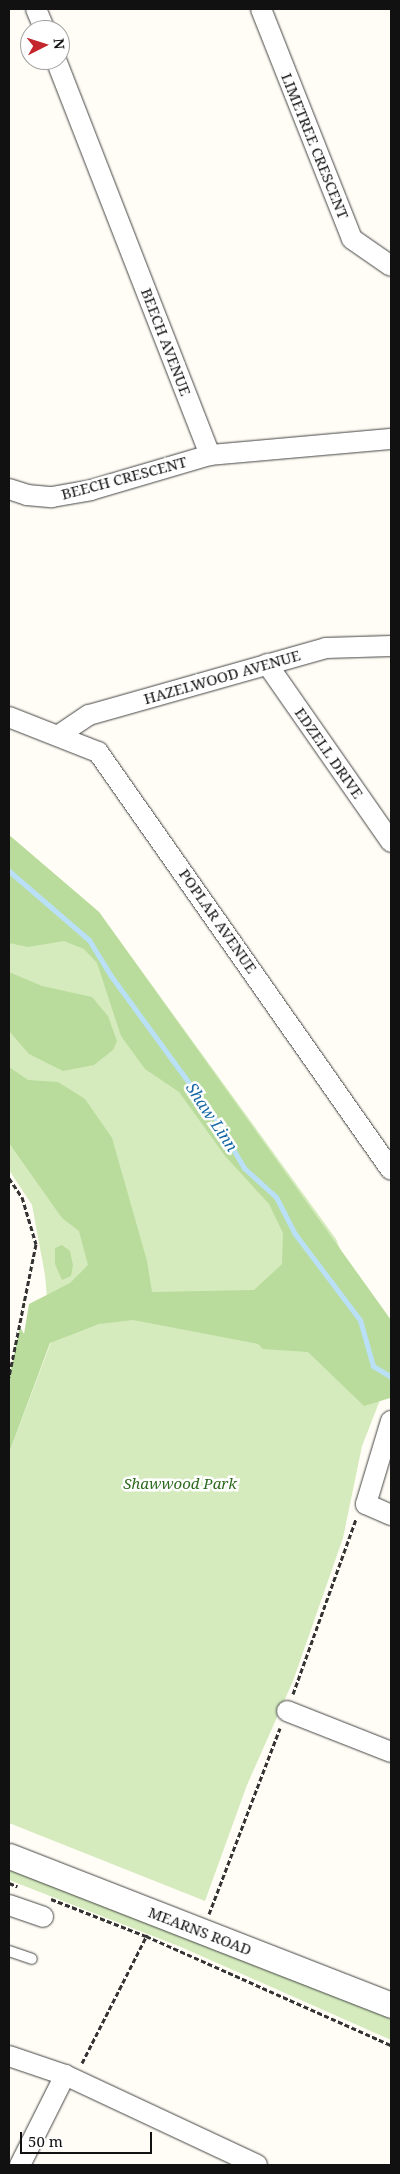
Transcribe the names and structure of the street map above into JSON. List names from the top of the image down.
{
  "streets": {
    "street": [
      "LIMETREE CRESCENT",
      "BEECH AVENUE",
      "BEECH CRESCENT",
      "HAZELWOOD AVENUE",
      "EDZELL DRIVE",
      "POPLAR AVENUE",
      "MEARNS ROAD"
    ]
  },
  "crossings": [
    ["BEECH AVENUE", "BEECH CRESCENT"],
    ["HAZELWOOD AVENUE", "EDZELL DRIVE"],
    ["HAZELWOOD AVENUE", "POPLAR AVENUE"]
  ],
  "water": ["Shaw Linn"],
  "parks": ["Shawwood Park"],
  "scale_bar": "50 m",
  "north": "right"
}
